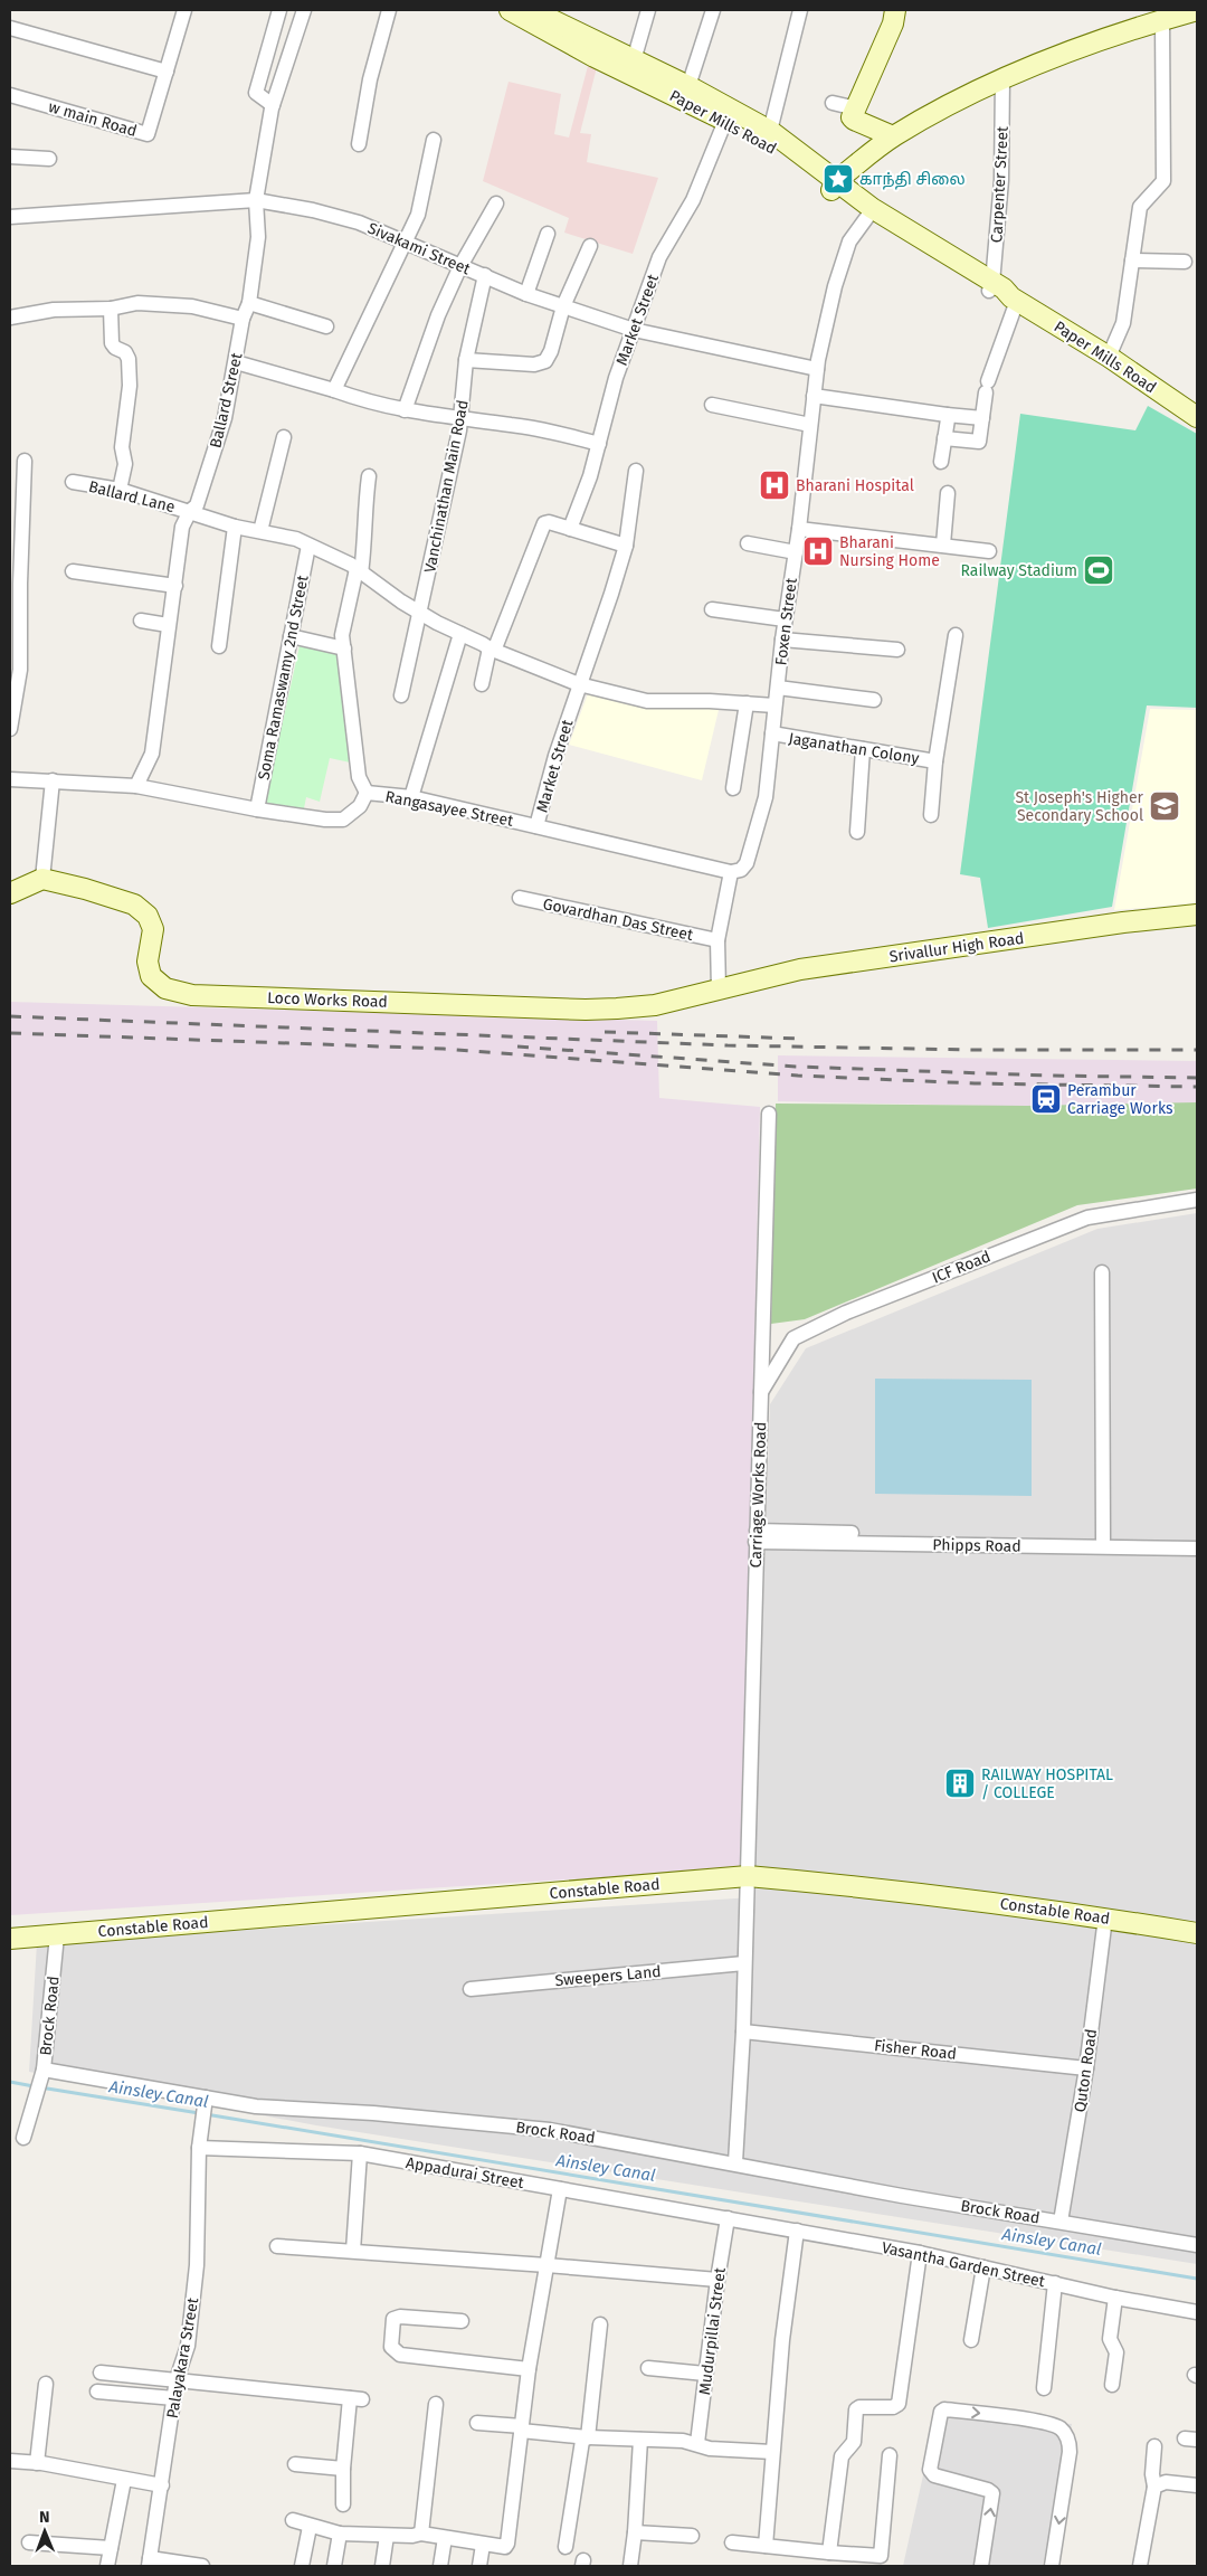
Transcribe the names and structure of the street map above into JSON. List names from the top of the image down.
{
  "streets": {
    "street": [
      "w main Road",
      "Paper Mills Road",
      "Carpenter Street",
      "Sivakami Street",
      "Market Street",
      "Ballard Street",
      "Vanchinathan Main Road",
      "Ballard Lane",
      "Foxen Street",
      "Soma Ramaswamy 2nd Street",
      "Jaganathan Colony",
      "Rangasayee Street",
      "Govardhan Das Street",
      "Srivallur High Road",
      "Loco Works Road",
      "ICF Road",
      "Carriage Works Road",
      "Phipps Road",
      "Constable Road",
      "Sweepers Land",
      "Brock Road",
      "Fisher Road",
      "Quton Road",
      "Appadurai Street",
      "Vasantha Garden Street",
      "Mudurpillai Street",
      "Palayakara Street"
    ]
  },
  "crossings": [
    ["Paper Mills Road", "Carpenter Street"],
    ["Paper Mills Road", "Market Street"],
    ["Paper Mills Road", "Foxen Street"],
    ["Sivakami Street", "Market Street"],
    ["Sivakami Street", "Ballard Street"],
    ["Sivakami Street", "Vanchinathan Main Road"],
    ["Sivakami Street", "Foxen Street"],
    ["Market Street", "Ballard Lane"],
    ["Market Street", "Rangasayee Street"],
    ["Ballard Street", "Ballard Lane"],
    ["Ballard Street", "Rangasayee Street"],
    ["Vanchinathan Main Road", "Ballard Lane"],
    ["Ballard Lane", "Foxen Street"],
    ["Ballard Lane", "Soma Ramaswamy 2nd Street"],
    ["Foxen Street", "Jaganathan Colony"],
    ["Foxen Street", "Rangasayee Street"],
    ["Soma Ramaswamy 2nd Street", "Rangasayee Street"],
    ["Srivallur High Road", "Loco Works Road"],
    ["ICF Road", "Carriage Works Road"],
    ["Carriage Works Road", "Phipps Road"],
    ["Carriage Works Road", "Constable Road"],
    ["Constable Road", "Brock Road"],
    ["Constable Road", "Quton Road"],
    ["Brock Road", "Quton Road"],
    ["Brock Road", "Palayakara Street"],
    ["Fisher Road", "Quton Road"],
    ["Appadurai Street", "Vasantha Garden Street"],
    ["Appadurai Street", "Mudurpillai Street"],
    ["Appadurai Street", "Palayakara Street"],
    ["Vasantha Garden Street", "Mudurpillai Street"]
  ],
  "water": ["Ainsley Canal"],
  "places": {
    "place": ["காந்தி சிலை"],
    "hospital": ["Bharani Hospital", "Bharani Nursing Home"],
    "sports": ["Railway Stadium"],
    "school or university": ["St Joseph's Higher Secondary School"],
    "station": ["Perambur Carriage Works"],
    "building": ["RAILWAY HOSPITAL / COLLEGE"]
  },
  "north": "top"
}
